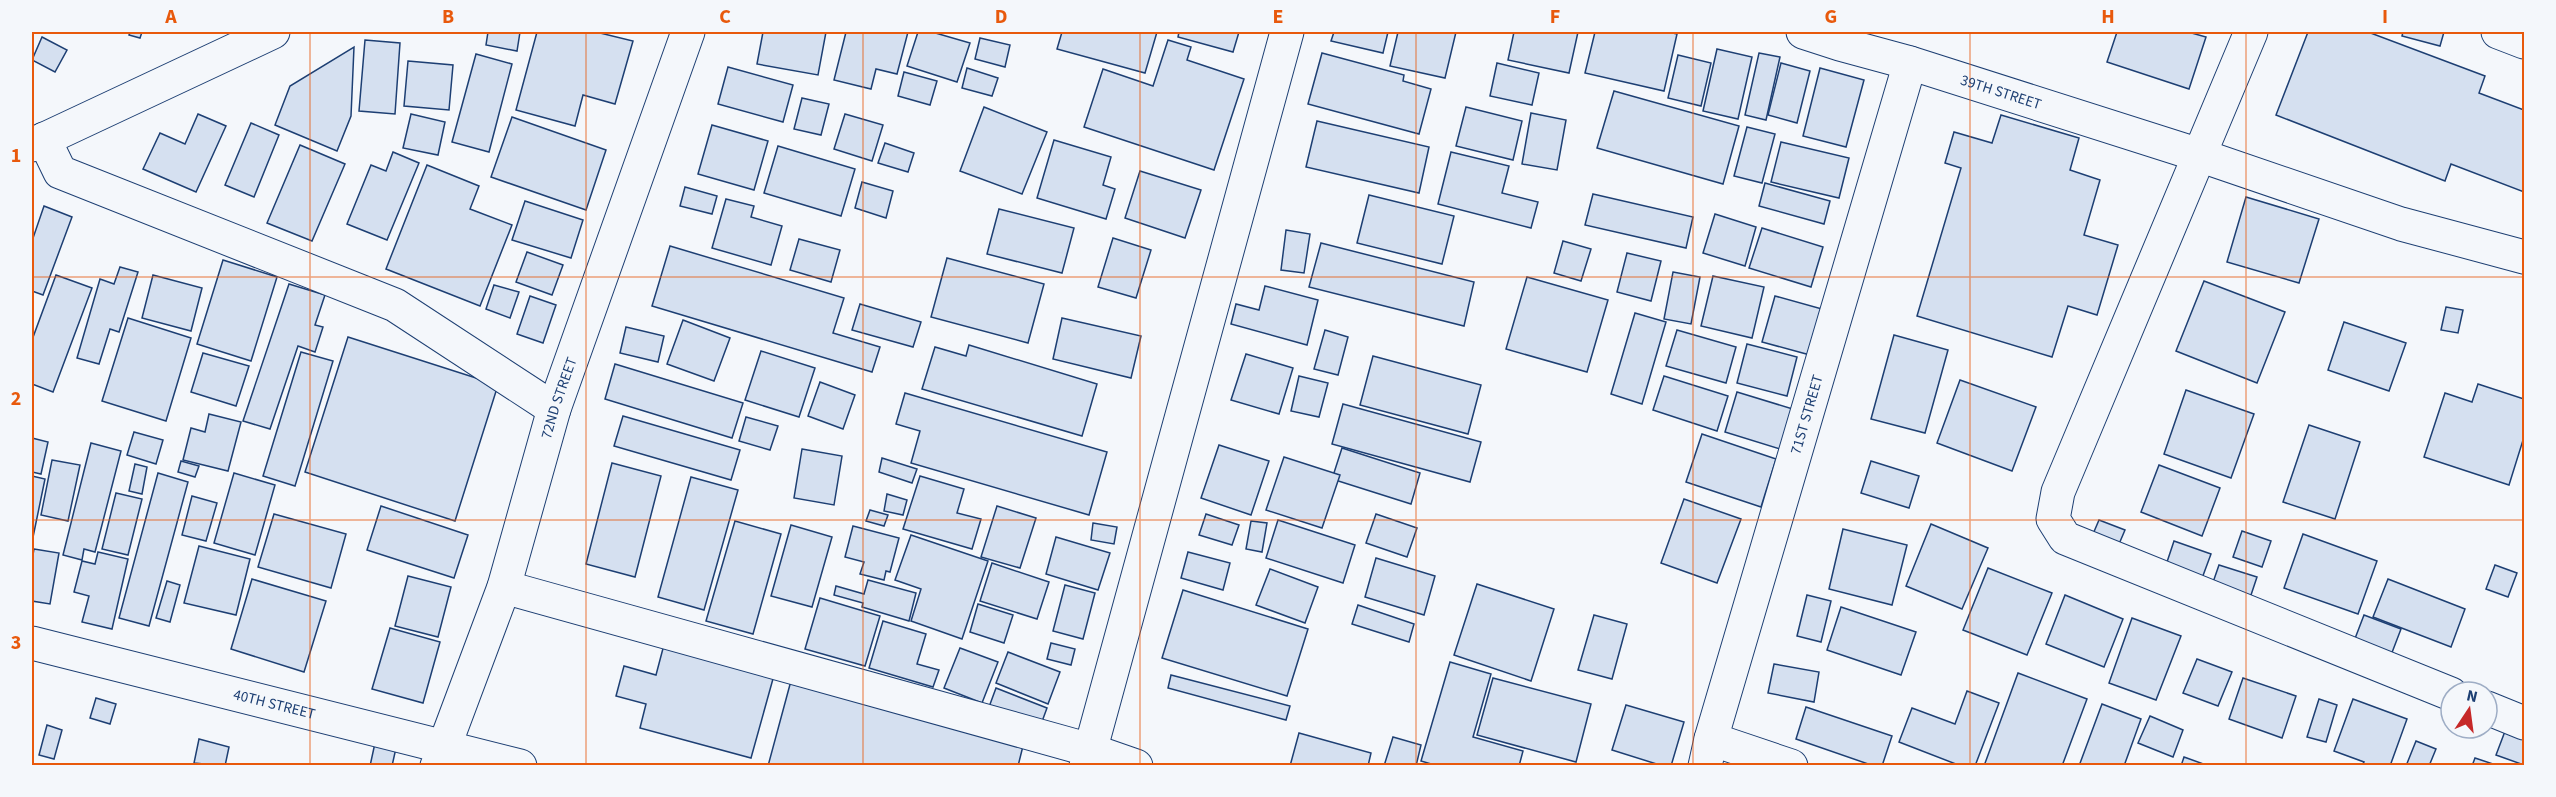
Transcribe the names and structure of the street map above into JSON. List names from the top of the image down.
{
  "streets": {
    "street": [
      "39TH STREET",
      "72ND STREET",
      "71ST STREET",
      "40TH STREET"
    ]
  },
  "crossings": [
    ["39TH STREET", "71ST STREET"],
    ["72ND STREET", "40TH STREET"]
  ],
  "north": "top",
  "grid": {
    "columns": [
      "A",
      "B",
      "C",
      "D",
      "E",
      "F",
      "G",
      "H",
      "I"
    ],
    "rows": ["1", "2", "3"]
  }
}
